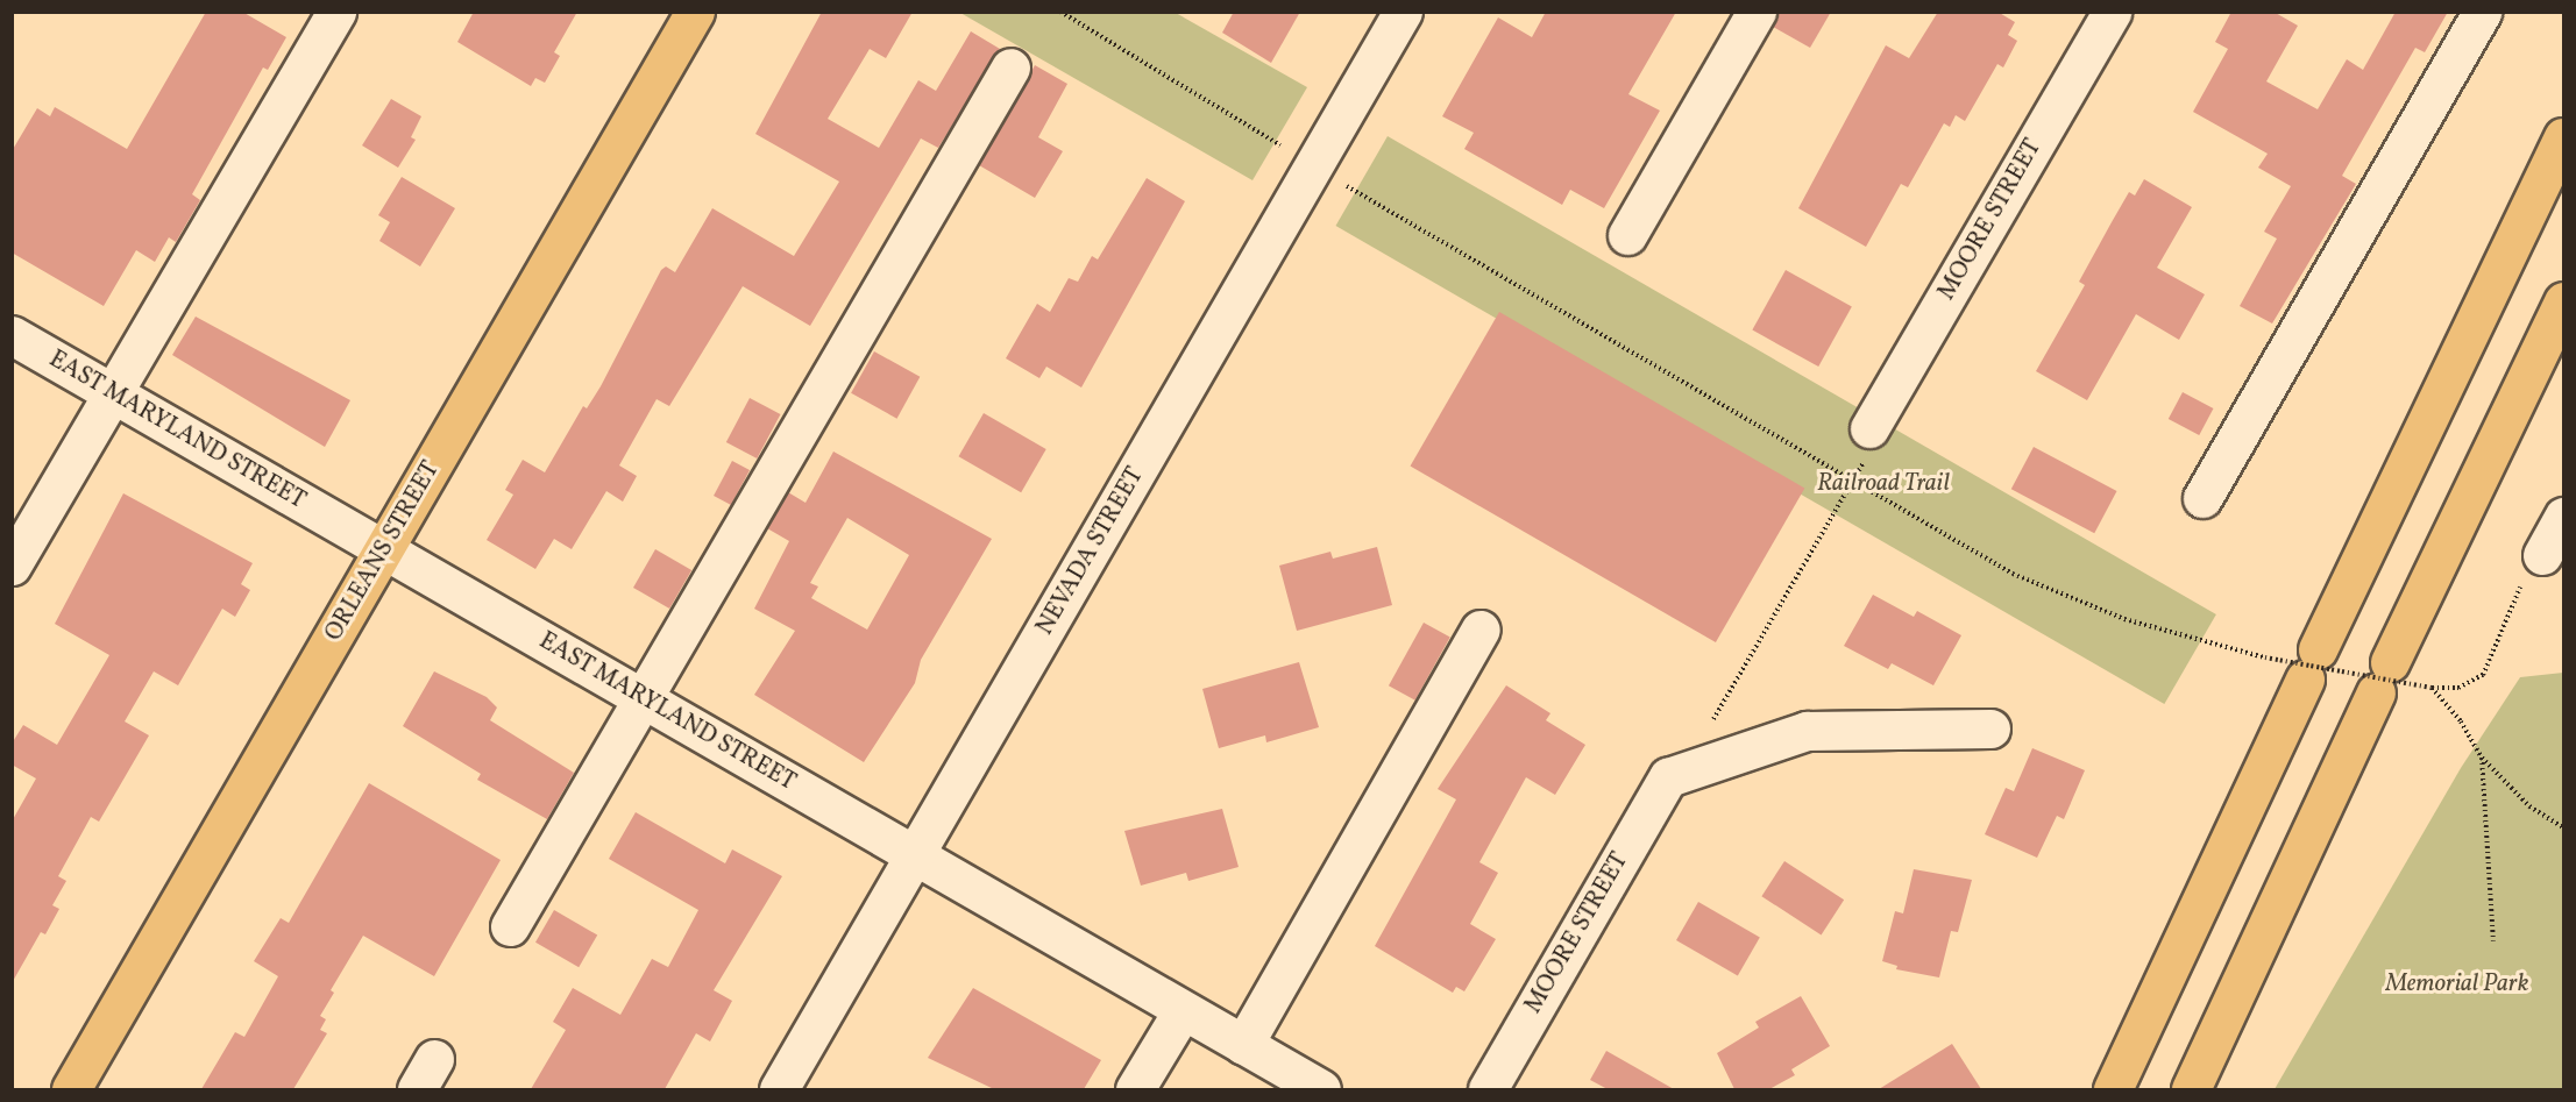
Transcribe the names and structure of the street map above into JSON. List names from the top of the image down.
{
  "streets": {
    "main road": ["ORLEANS STREET"],
    "street": ["MOORE STREET", "EAST MARYLAND STREET", "NEVADA STREET"]
  },
  "crossings": [
    ["EAST MARYLAND STREET", "ORLEANS STREET"],
    ["EAST MARYLAND STREET", "NEVADA STREET"]
  ],
  "parks": ["Railroad Trail", "Memorial Park"]
}
